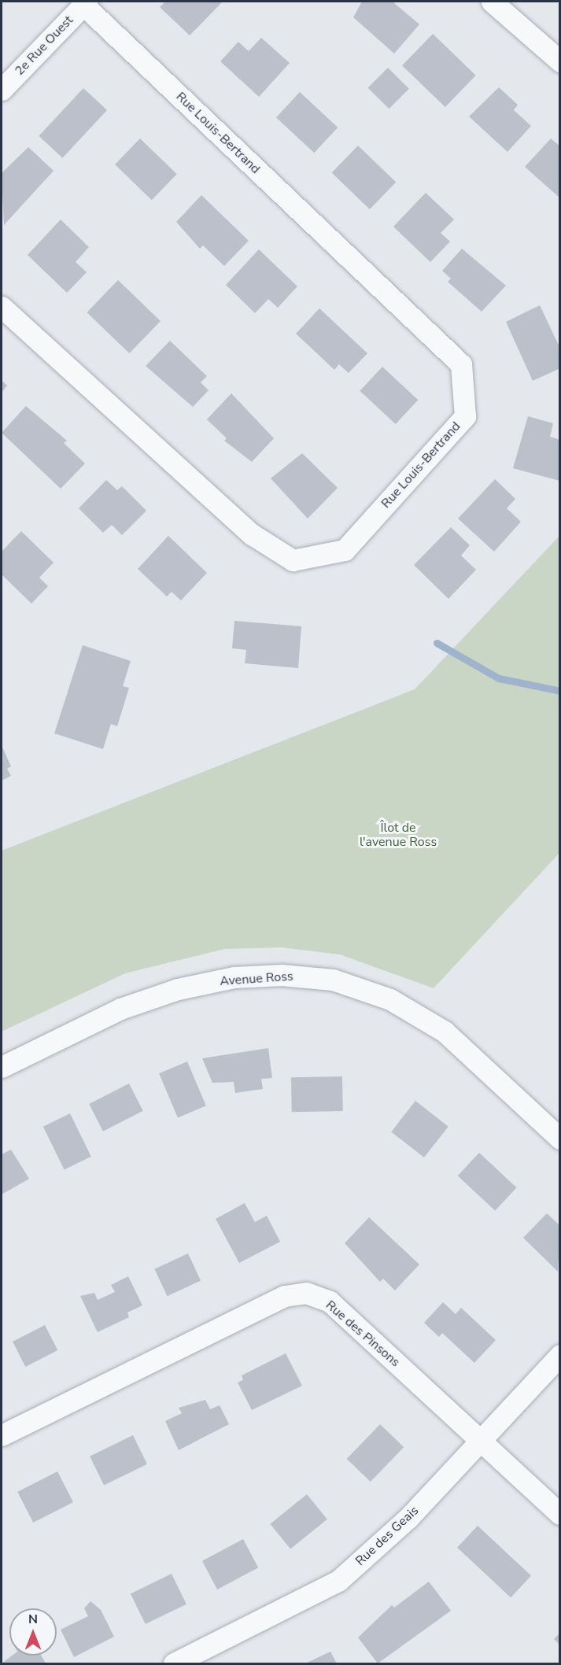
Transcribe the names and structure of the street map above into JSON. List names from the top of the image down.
{
  "streets": {
    "street": [
      "2e Rue Ouest",
      "Rue Louis-Bertrand",
      "Avenue Ross",
      "Rue des Pinsons",
      "Rue des Geais"
    ]
  },
  "crossings": [
    ["2e Rue Ouest", "Rue Louis-Bertrand"],
    ["Rue des Pinsons", "Rue des Geais"]
  ],
  "parks": ["Îlot de l'avenue Ross"],
  "north": "top"
}
